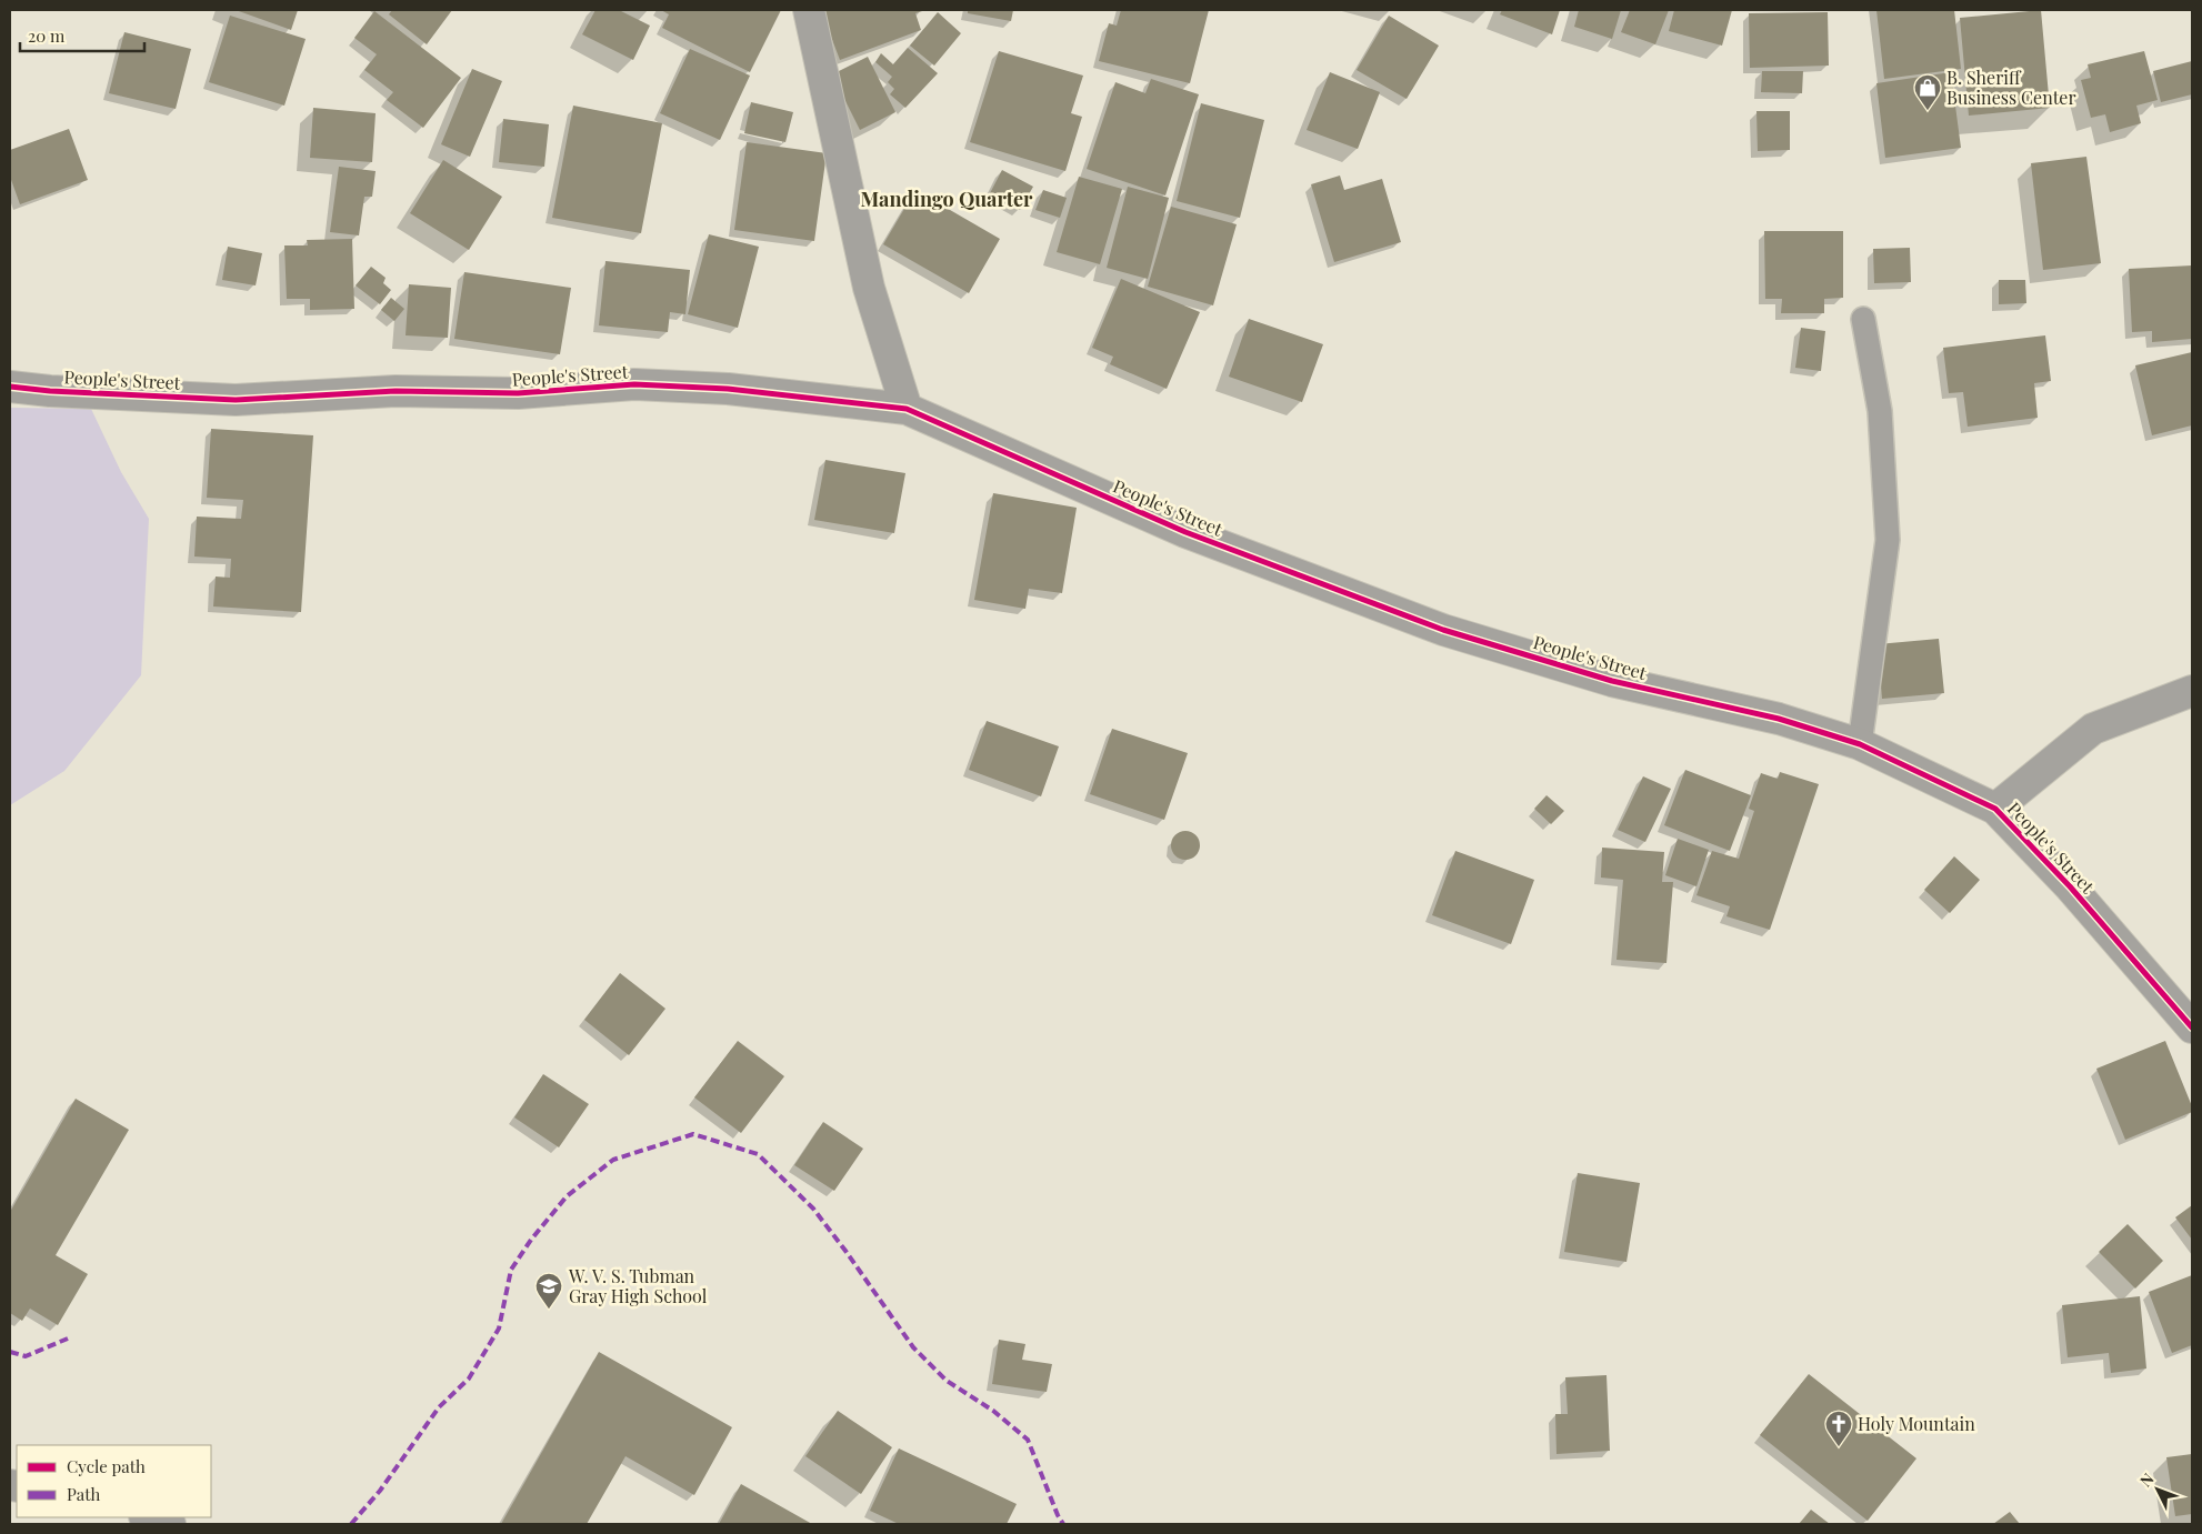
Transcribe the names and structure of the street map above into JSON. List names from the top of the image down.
{
  "streets": {
    "street": ["People's Street"]
  },
  "districts": ["Mandingo Quarter"],
  "places": {
    "shop": ["B. Sheriff Business Center"],
    "school or university": ["W. V. S. Tubman Gray High School"],
    "church": ["Holy Mountain"]
  },
  "legend": ["Cycle path", "Path"],
  "scale_bar": "20 m",
  "north": "top left"
}
